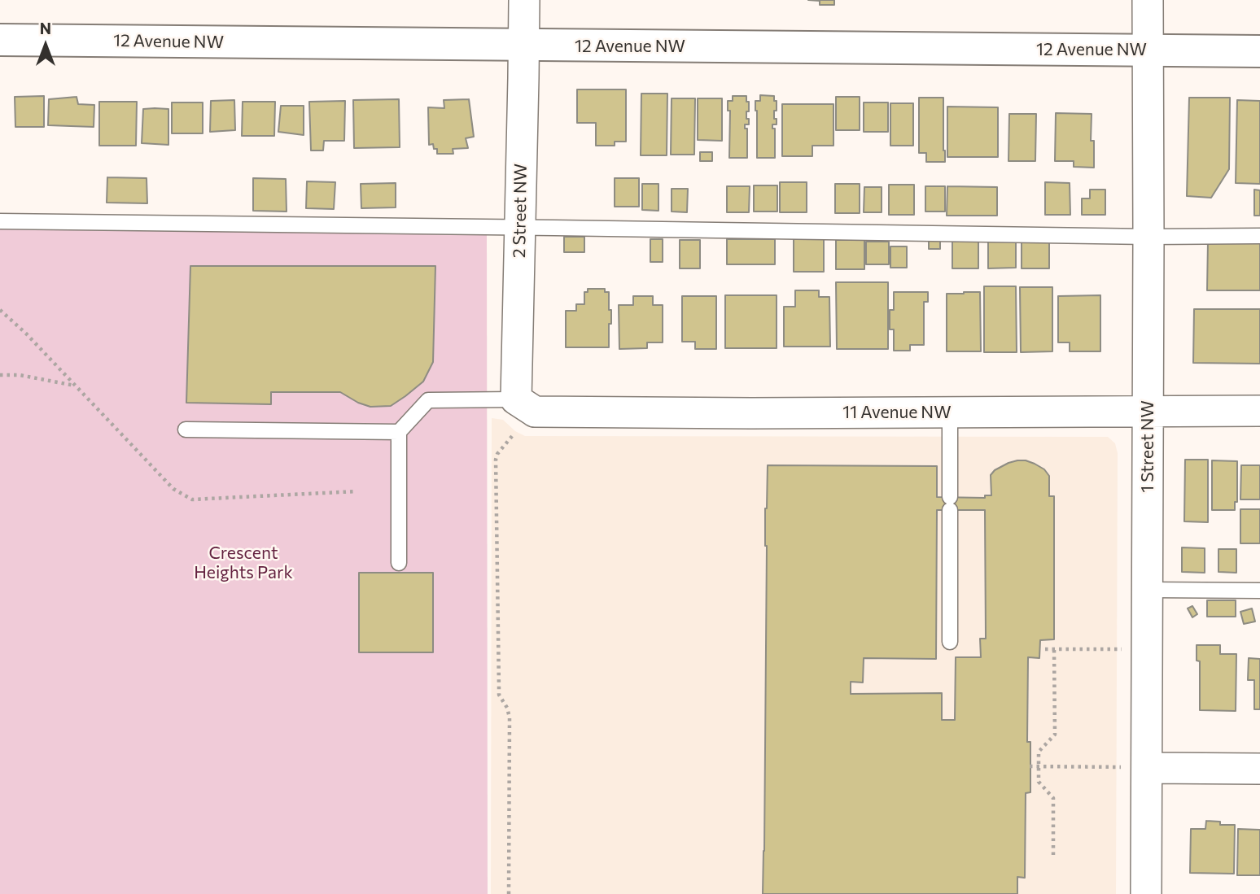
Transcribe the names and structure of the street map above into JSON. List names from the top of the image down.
{
  "streets": {
    "street": [
      "12 Avenue NW",
      "2 Street NW",
      "11 Avenue NW",
      "1 Street NW"
    ]
  },
  "crossings": [
    ["12 Avenue NW", "2 Street NW"],
    ["12 Avenue NW", "1 Street NW"],
    ["2 Street NW", "11 Avenue NW"],
    ["11 Avenue NW", "1 Street NW"]
  ],
  "parks": ["Crescent Heights Park"],
  "north": "top"
}
